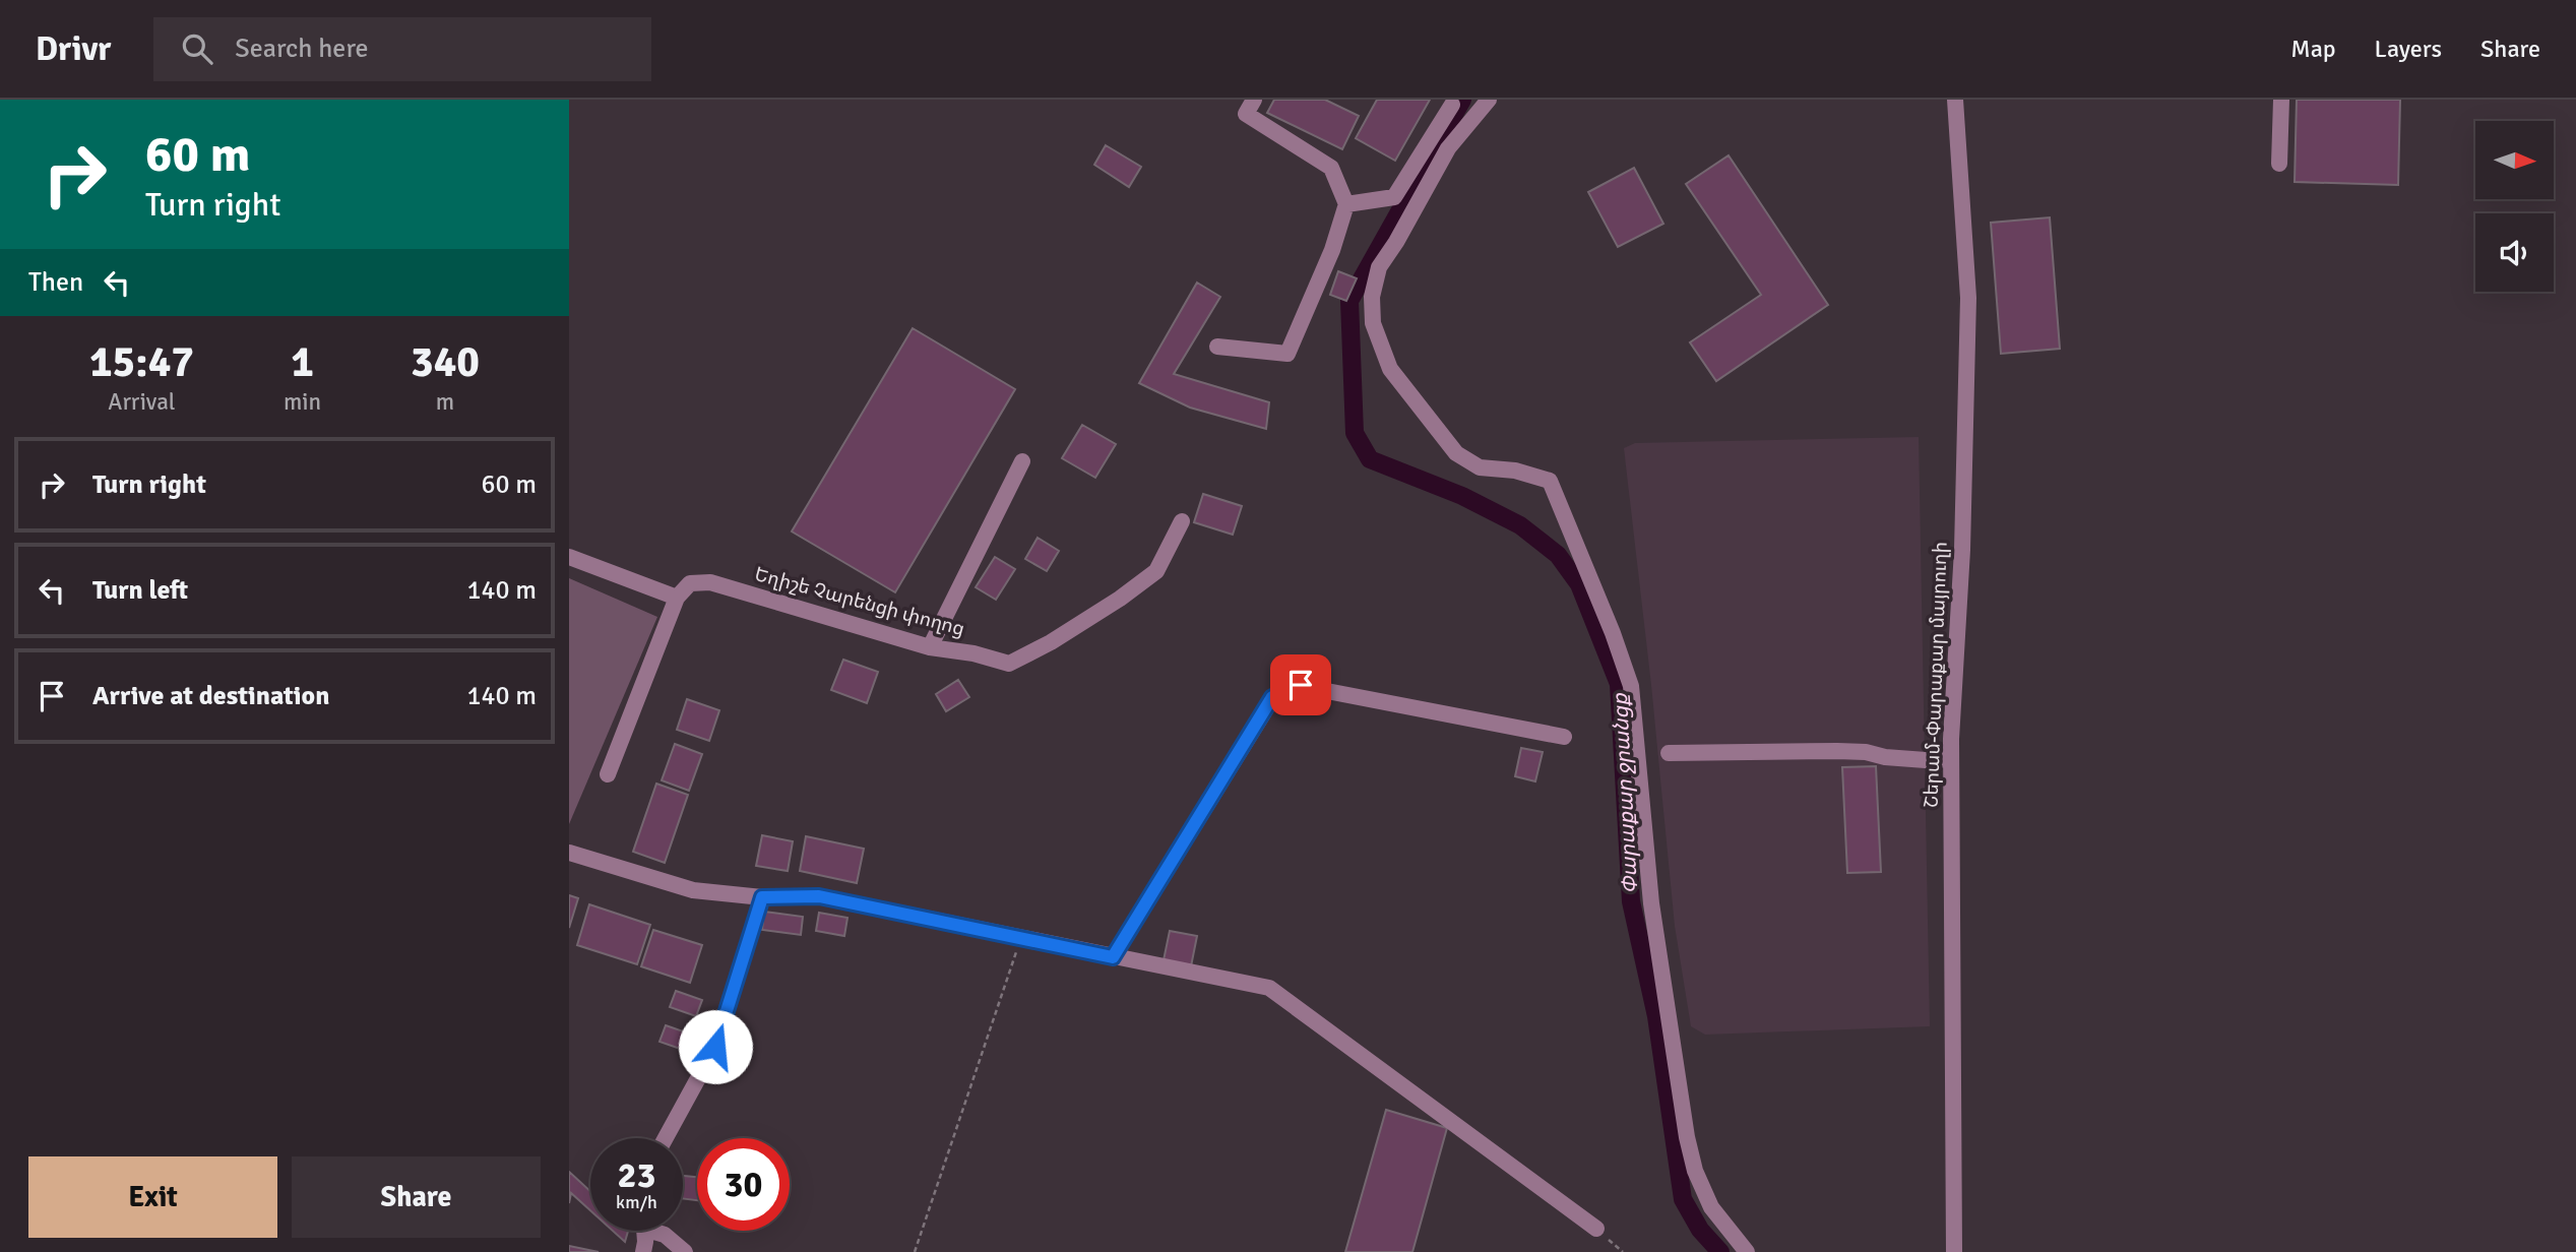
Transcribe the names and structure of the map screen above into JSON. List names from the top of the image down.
{
  "streets": {
    "street": ["Եղիշե Չարենցի փողոց", "Շերամ-Փարաքար մայրուղի"]
  },
  "water": ["Փարաքար ջրանցք"],
  "north": "right",
  "page": {
    "header": "Drivr",
    "search": "Search here",
    "nav": ["Map", "Layers", "Share"],
    "turn": ["60 m", "Turn right"],
    "then": "Then",
    "eta": [
      "15:47",
      "Arrival",
      "1",
      "min",
      "340",
      "m"
    ],
    "list": [
      {
        "name": "Turn right",
        "value": "60 m"
      },
      {
        "name": "Turn left",
        "value": "140 m"
      },
      {
        "name": "Arrive at destination",
        "value": "140 m"
      }
    ],
    "speed": "23 km/h",
    "limit": "30",
    "buttons": ["Exit", "Share"]
  }
}
